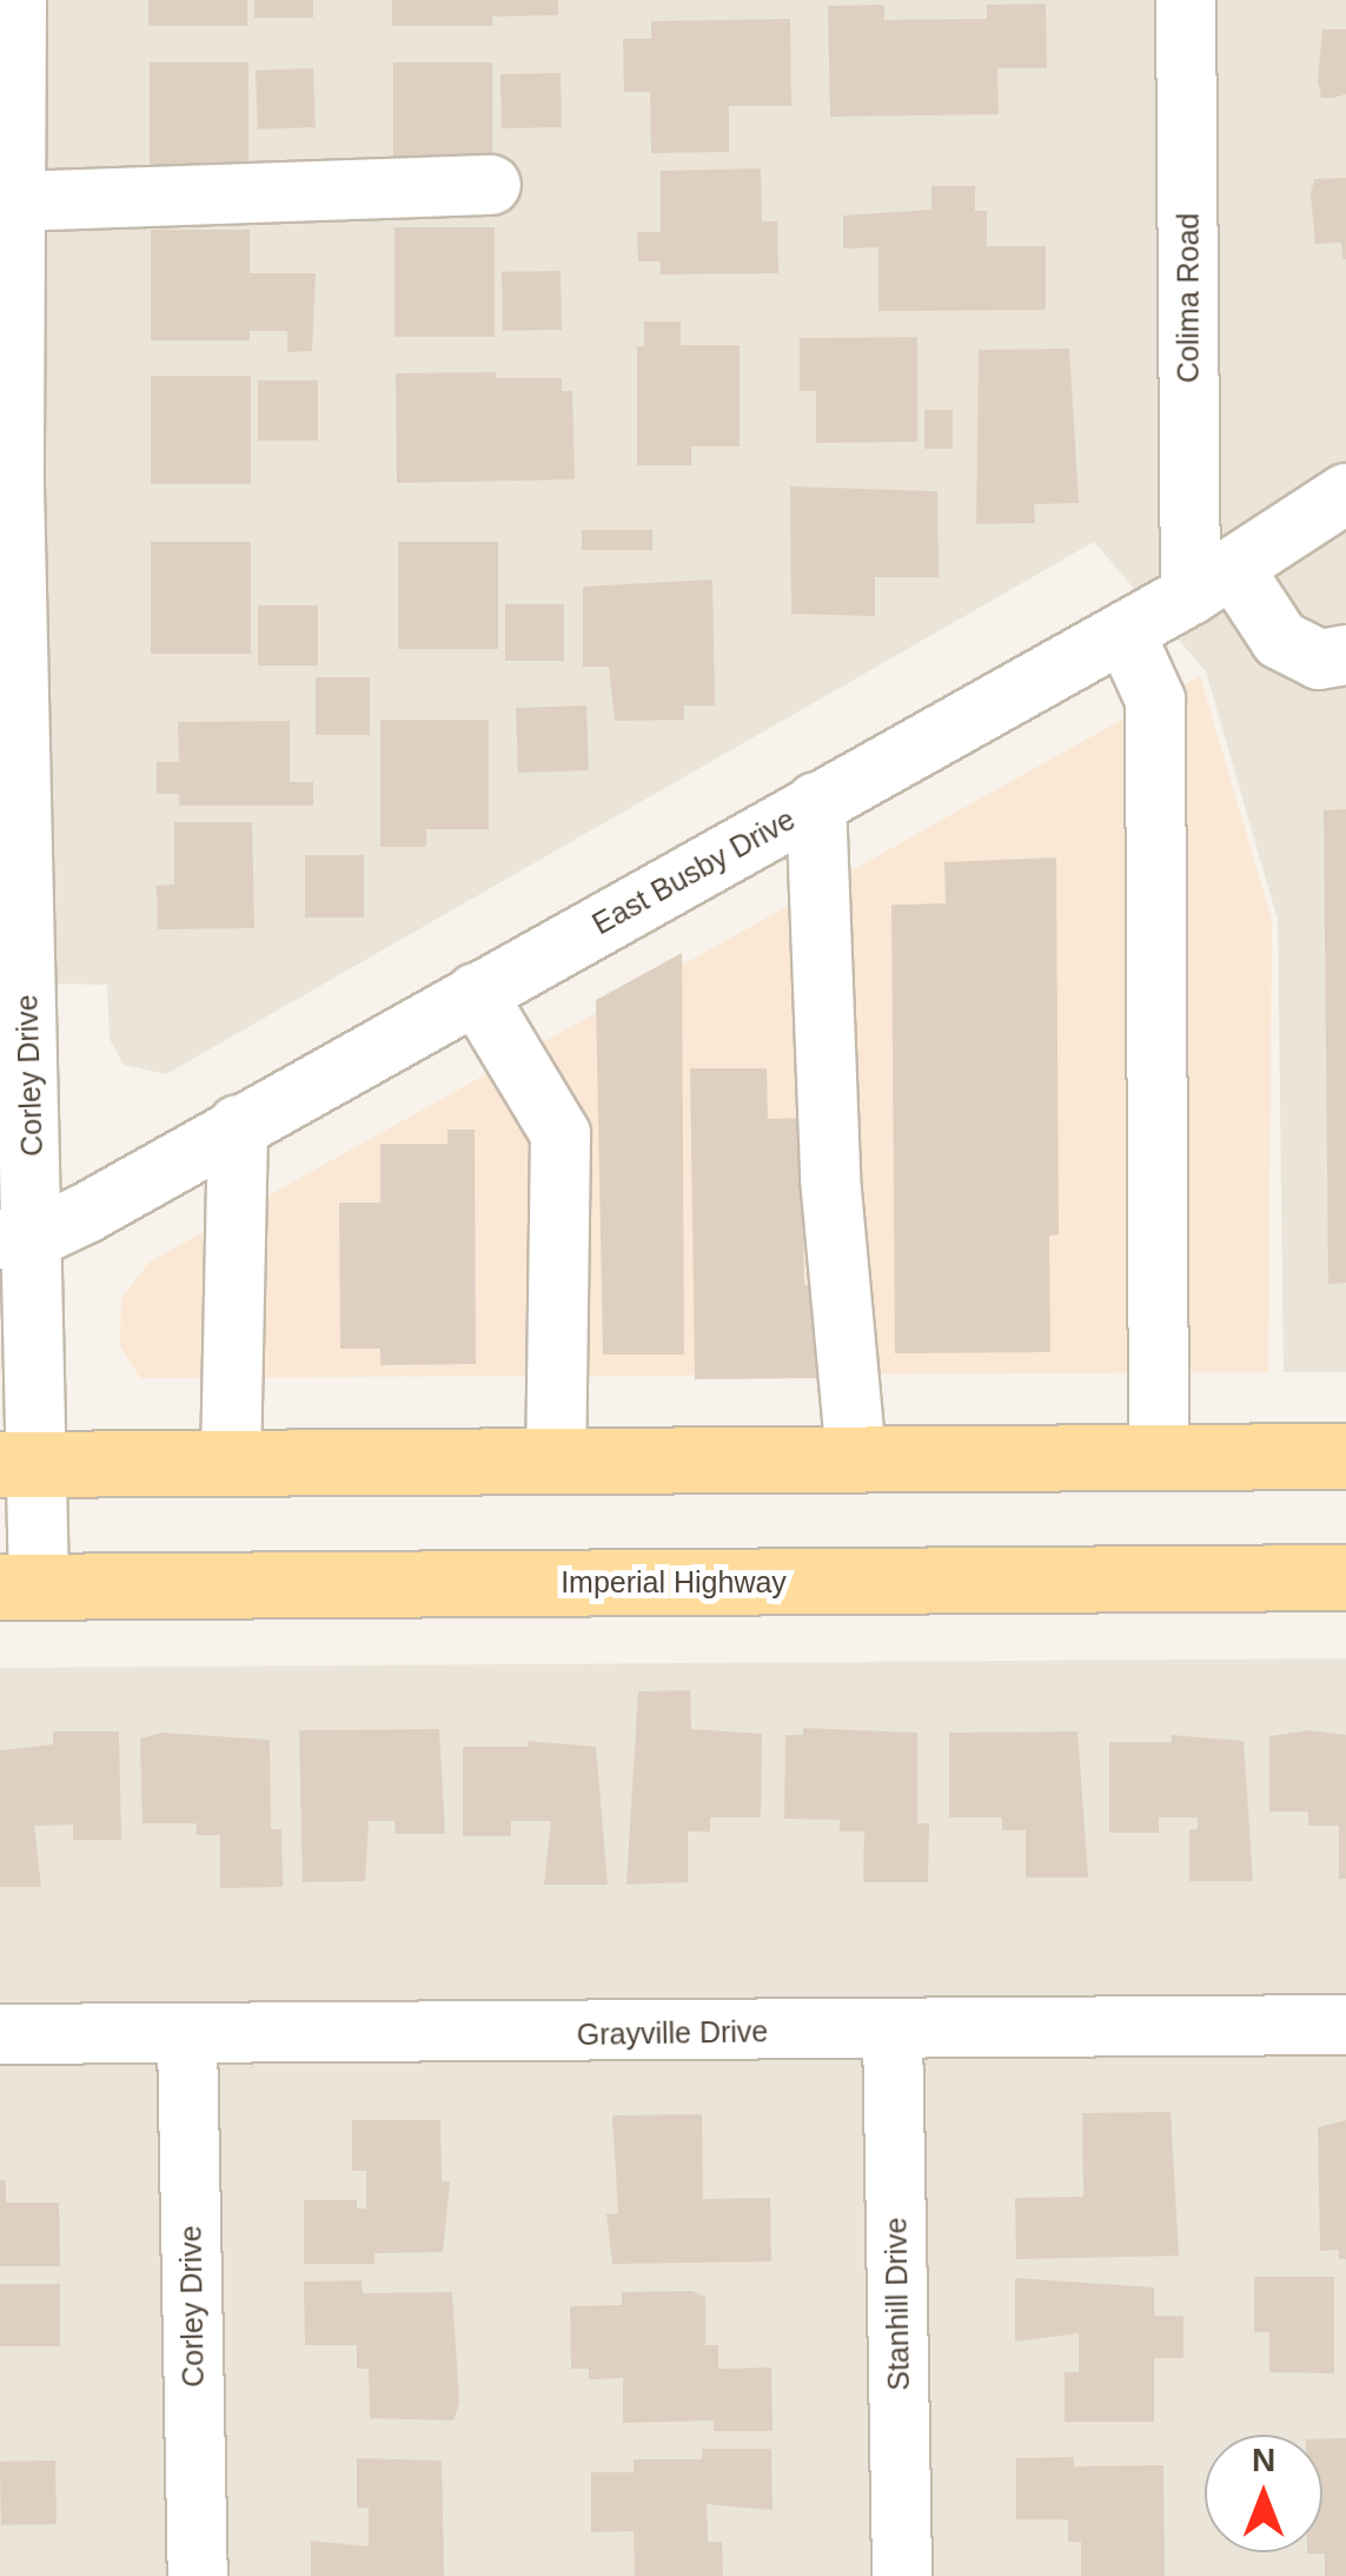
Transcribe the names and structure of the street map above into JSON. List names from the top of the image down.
{
  "streets": {
    "main road": ["Imperial Highway"],
    "street": [
      "Colima Road",
      "East Busby Drive",
      "Corley Drive",
      "Grayville Drive",
      "Stanhill Drive"
    ]
  },
  "crossings": [
    ["Colima Road", "East Busby Drive"],
    ["East Busby Drive", "Corley Drive"],
    ["Corley Drive", "Imperial Highway"],
    ["Corley Drive", "Grayville Drive"],
    ["Grayville Drive", "Stanhill Drive"]
  ],
  "north": "top"
}
